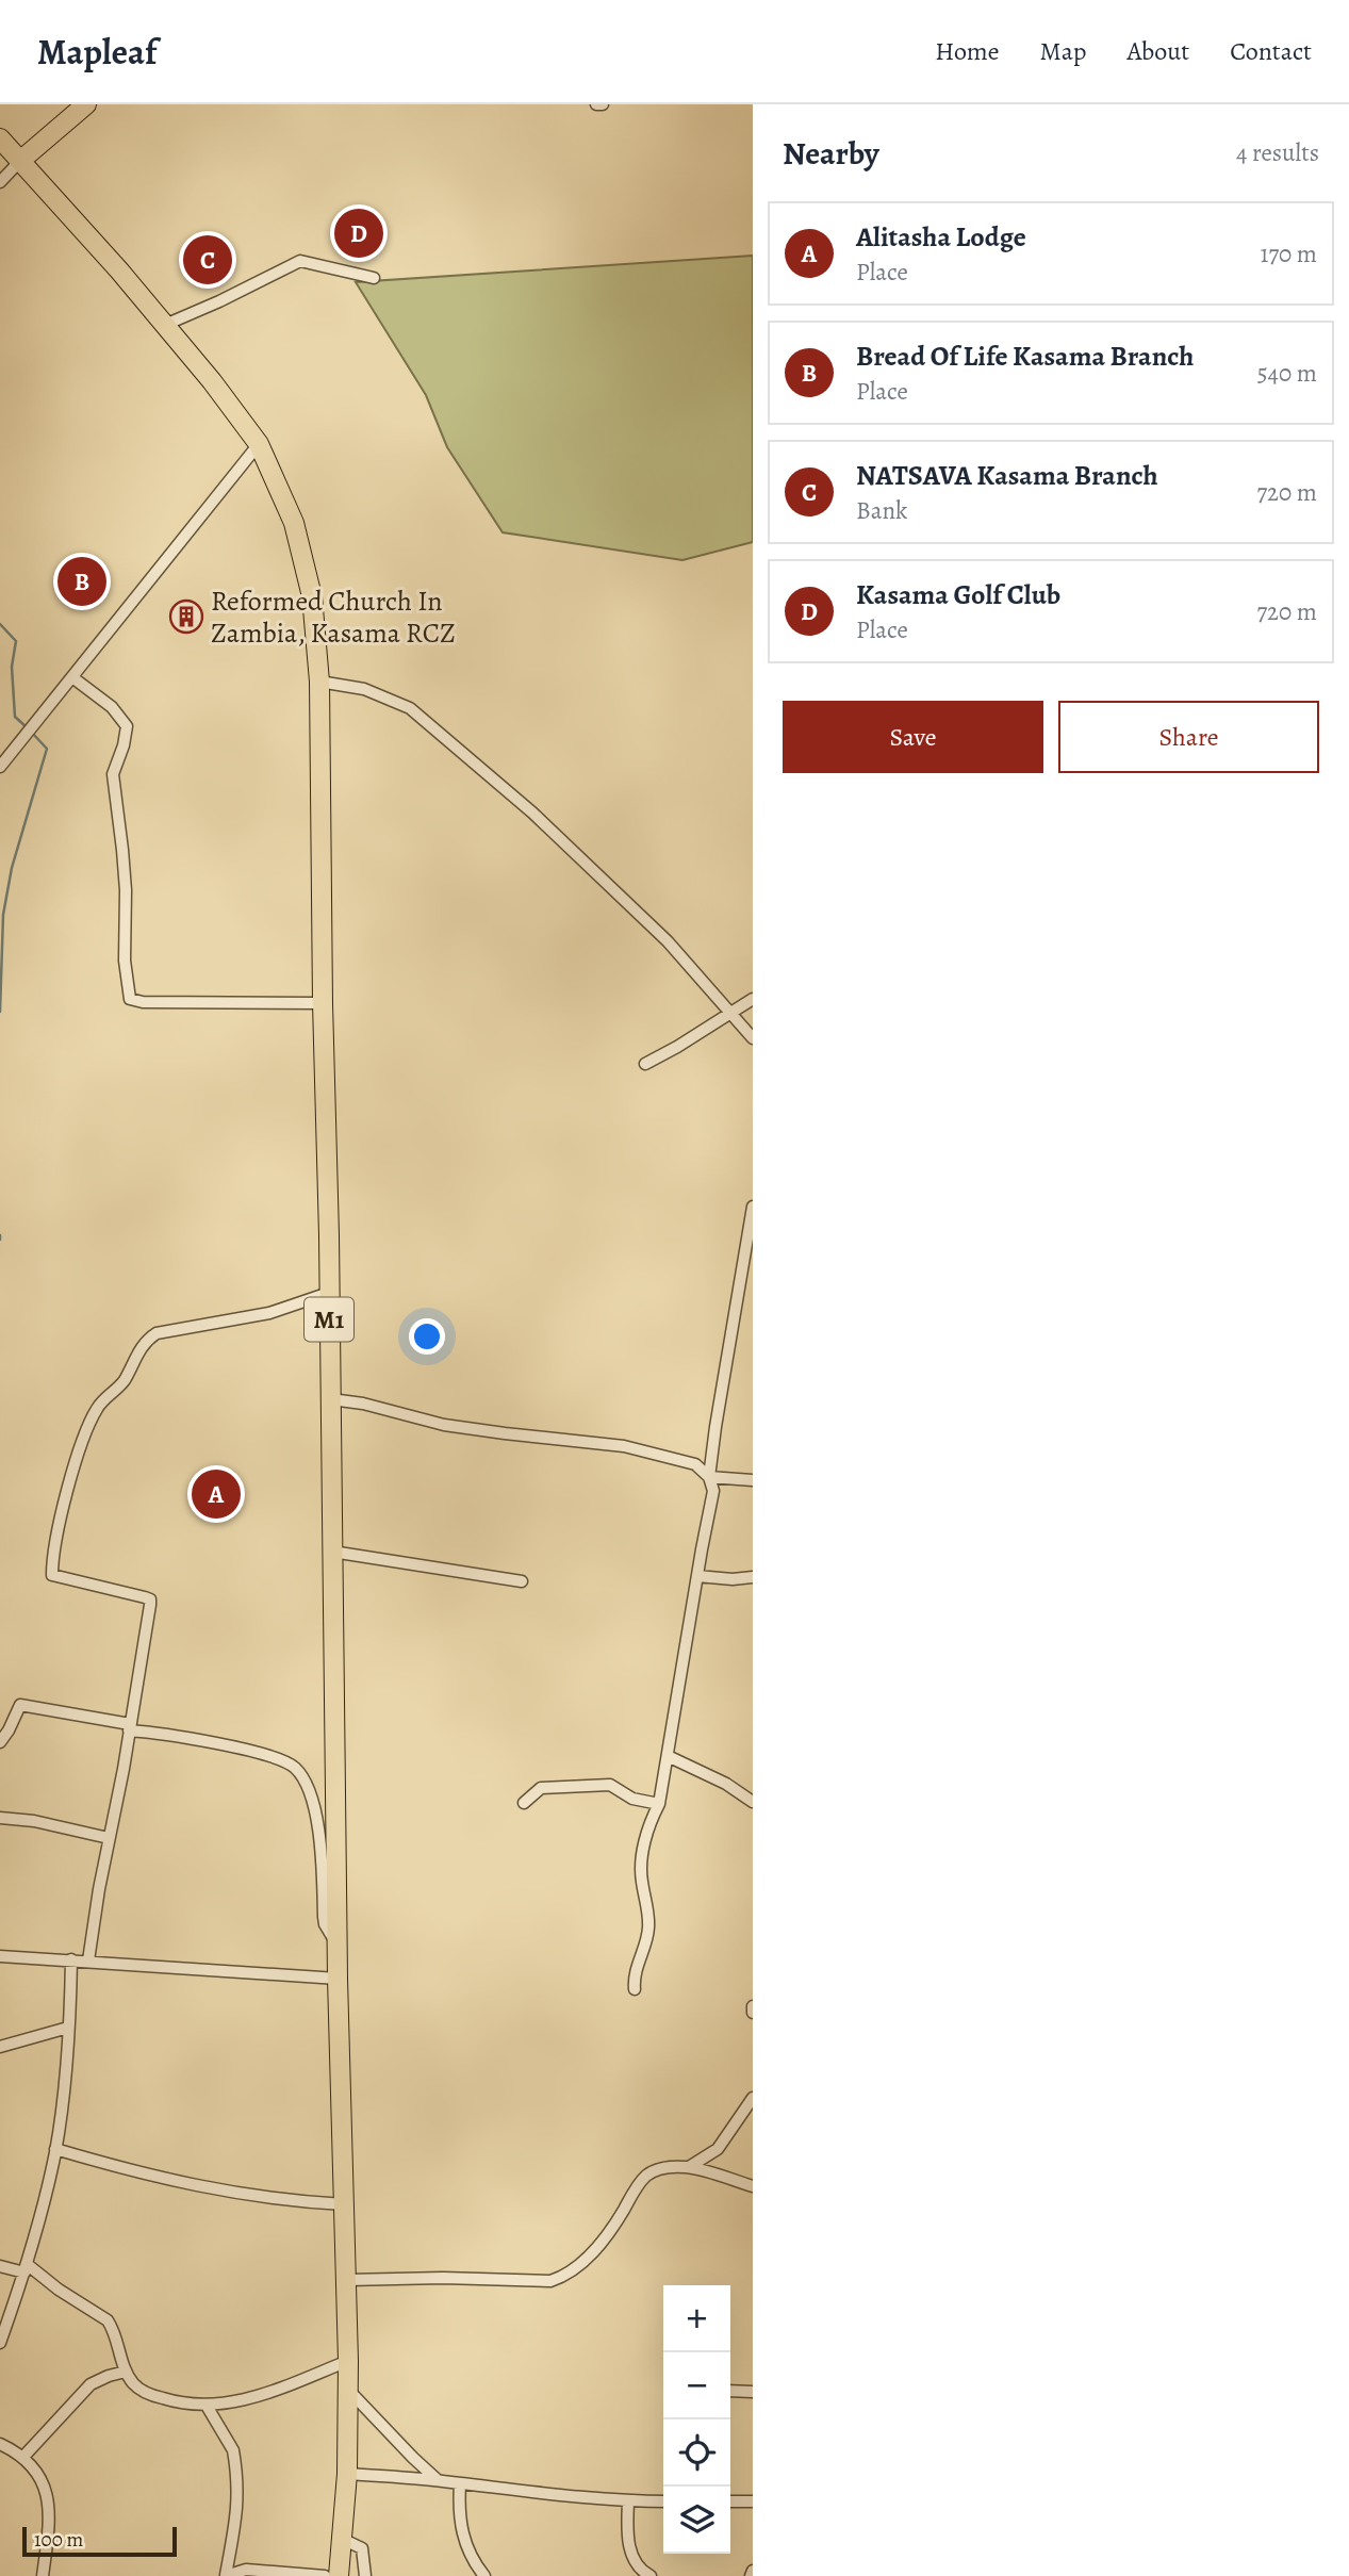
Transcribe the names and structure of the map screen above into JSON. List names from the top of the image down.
{
  "streets": {
    "main road": ["M1"]
  },
  "places": {
    "building": ["Reformed Church In Zambia, Kasama RCZ"]
  },
  "scale_bar": "100 m",
  "page": {
    "header": "Mapleaf",
    "nav": [
      "Home",
      "Map",
      "About",
      "Contact"
    ],
    "heading": ["Nearby", "4 results"],
    "list": [
      {
        "mark": "A",
        "name": "Alitasha Lodge",
        "note": "Place",
        "value": "170 m"
      },
      {
        "mark": "B",
        "name": "Bread Of Life Kasama Branch",
        "note": "Place",
        "value": "540 m"
      },
      {
        "mark": "C",
        "name": "NATSAVA Kasama Branch",
        "note": "Bank",
        "value": "720 m"
      },
      {
        "mark": "D",
        "name": "Kasama Golf Club",
        "note": "Place",
        "value": "720 m"
      }
    ],
    "pins": [
      "D",
      "C",
      "B",
      "A"
    ],
    "buttons": ["Save", "Share"],
    "map_buttons": ["+", "−"],
    "scale": "100 m"
  }
}
